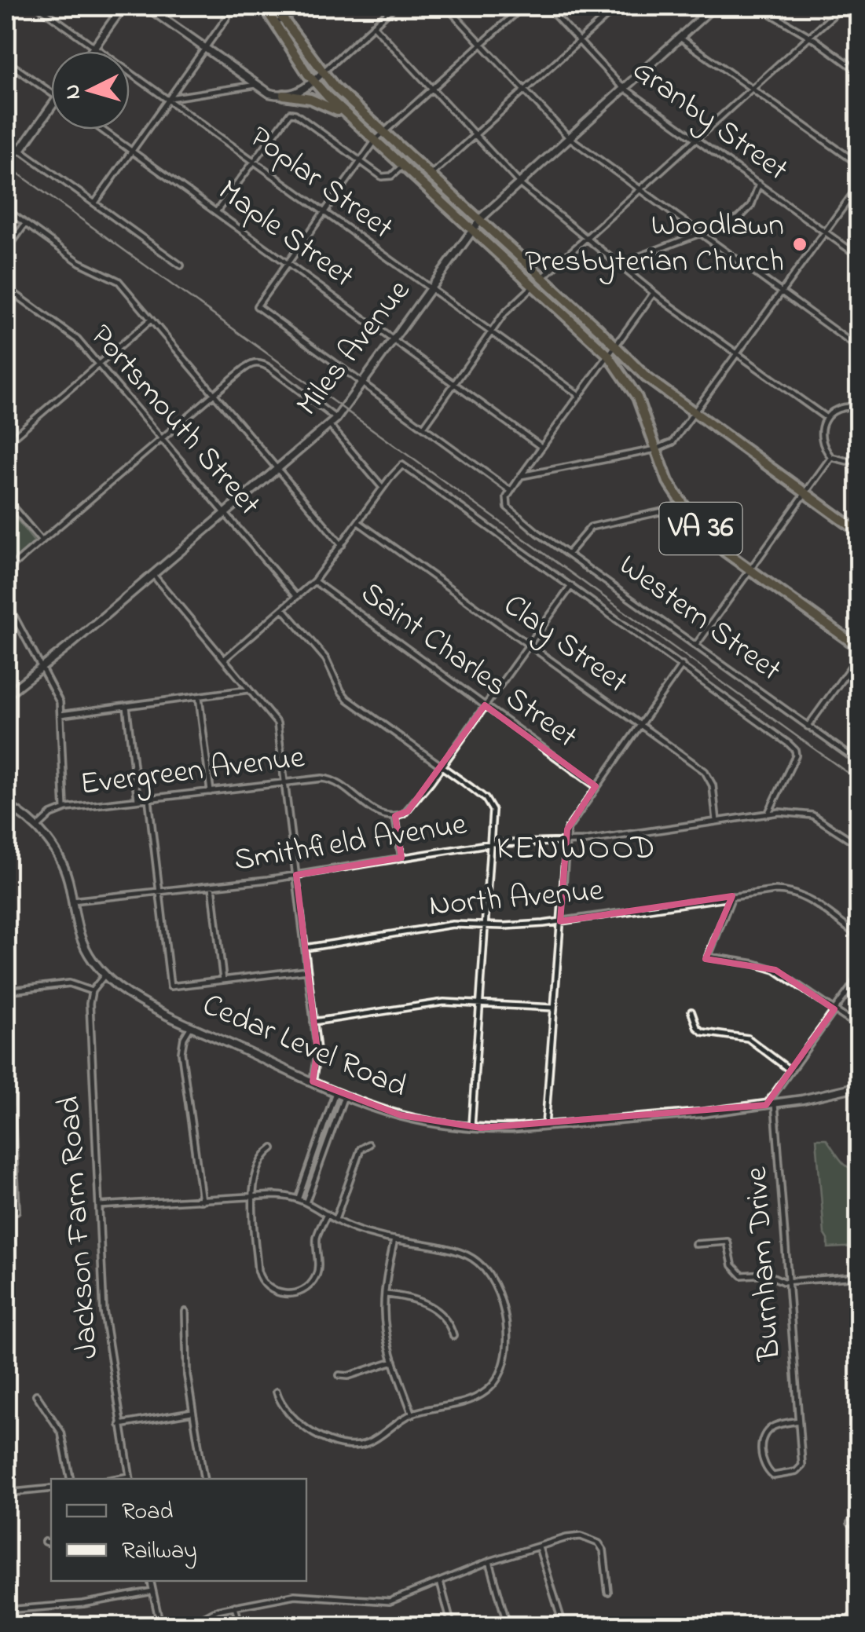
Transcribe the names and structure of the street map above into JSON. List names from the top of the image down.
{
  "streets": {
    "highway": ["VA 36"],
    "street": [
      "Granby Street",
      "Poplar Street",
      "Maple Street",
      "Miles Avenue",
      "Portsmouth Street",
      "Western Street",
      "Clay Street",
      "Saint Charles Street",
      "Evergreen Avenue",
      "Smithfield Avenue",
      "North Avenue",
      "Cedar Level Road",
      "Jackson Farm Road",
      "Burnham Drive"
    ]
  },
  "crossings": [
    ["Granby Street", "Miles Avenue"],
    ["Poplar Street", "Miles Avenue"],
    ["Maple Street", "Miles Avenue"],
    ["Miles Avenue", "Portsmouth Street"],
    ["Miles Avenue", "VA 36"],
    ["Clay Street", "Smithfield Avenue"],
    ["Smithfield Avenue", "Cedar Level Road"],
    ["Cedar Level Road", "Burnham Drive"]
  ],
  "districts": ["KENWOOD"],
  "places": ["Woodlawn Presbyterian Church"],
  "legend": ["Road", "Railway"],
  "north": "left"
}
